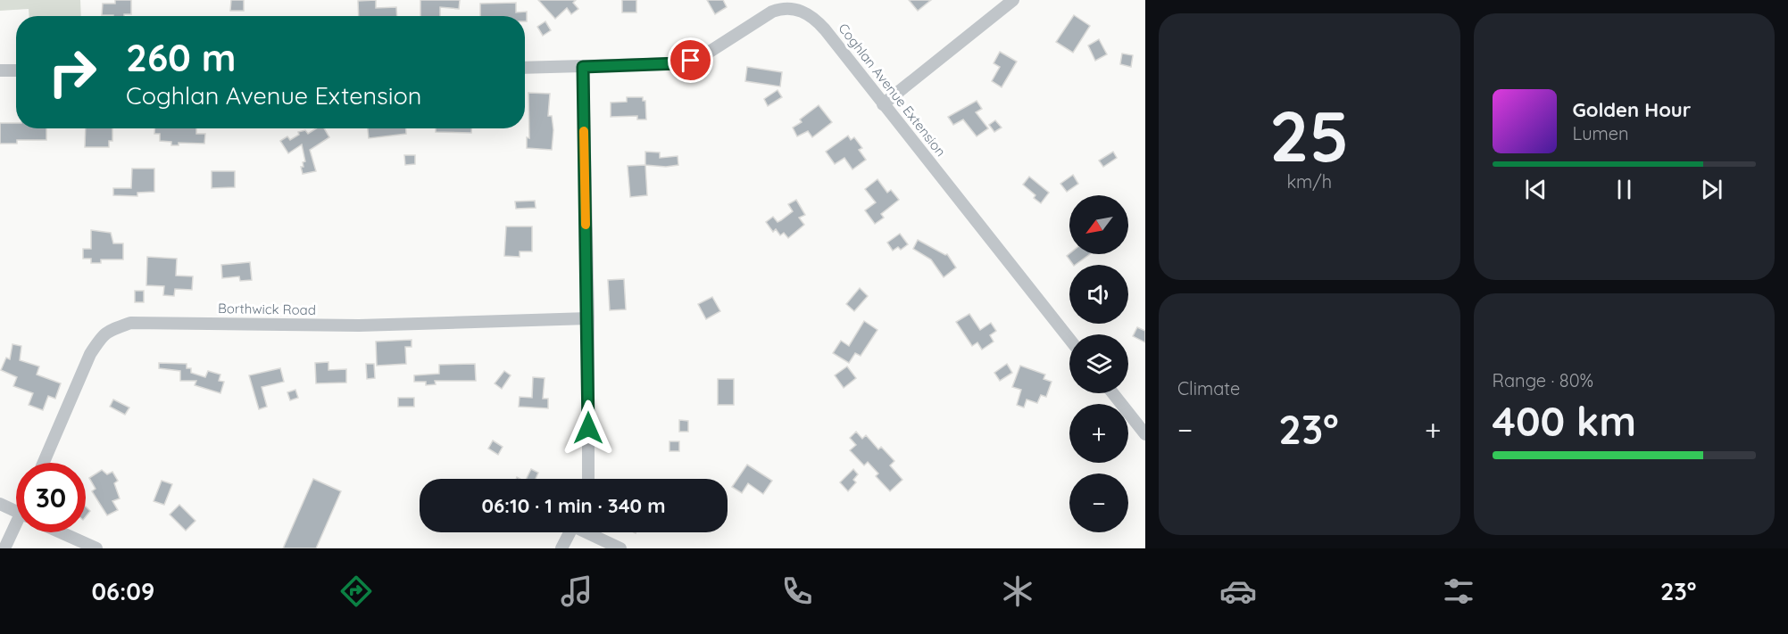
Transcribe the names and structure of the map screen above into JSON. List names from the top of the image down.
{
  "streets": {
    "street": ["Coghlan Avenue Extension", "Borthwick Road"]
  },
  "north": "bottom left",
  "page": {
    "tile": [
      ["25", "km/h"],
      "Climate",
      ["Range · 80%", "400 km"]
    ],
    "turn": ["260 m", "Coghlan Avenue Extension"],
    "song": ["Golden Hour", "Lumen"],
    "map_buttons": ["+", "−"],
    "heat": ["−", "23°", "+"],
    "limit": "30",
    "trip": "06:10 · 1 min · 340 m",
    "tabs": ["06:09", "23°"]
  }
}
